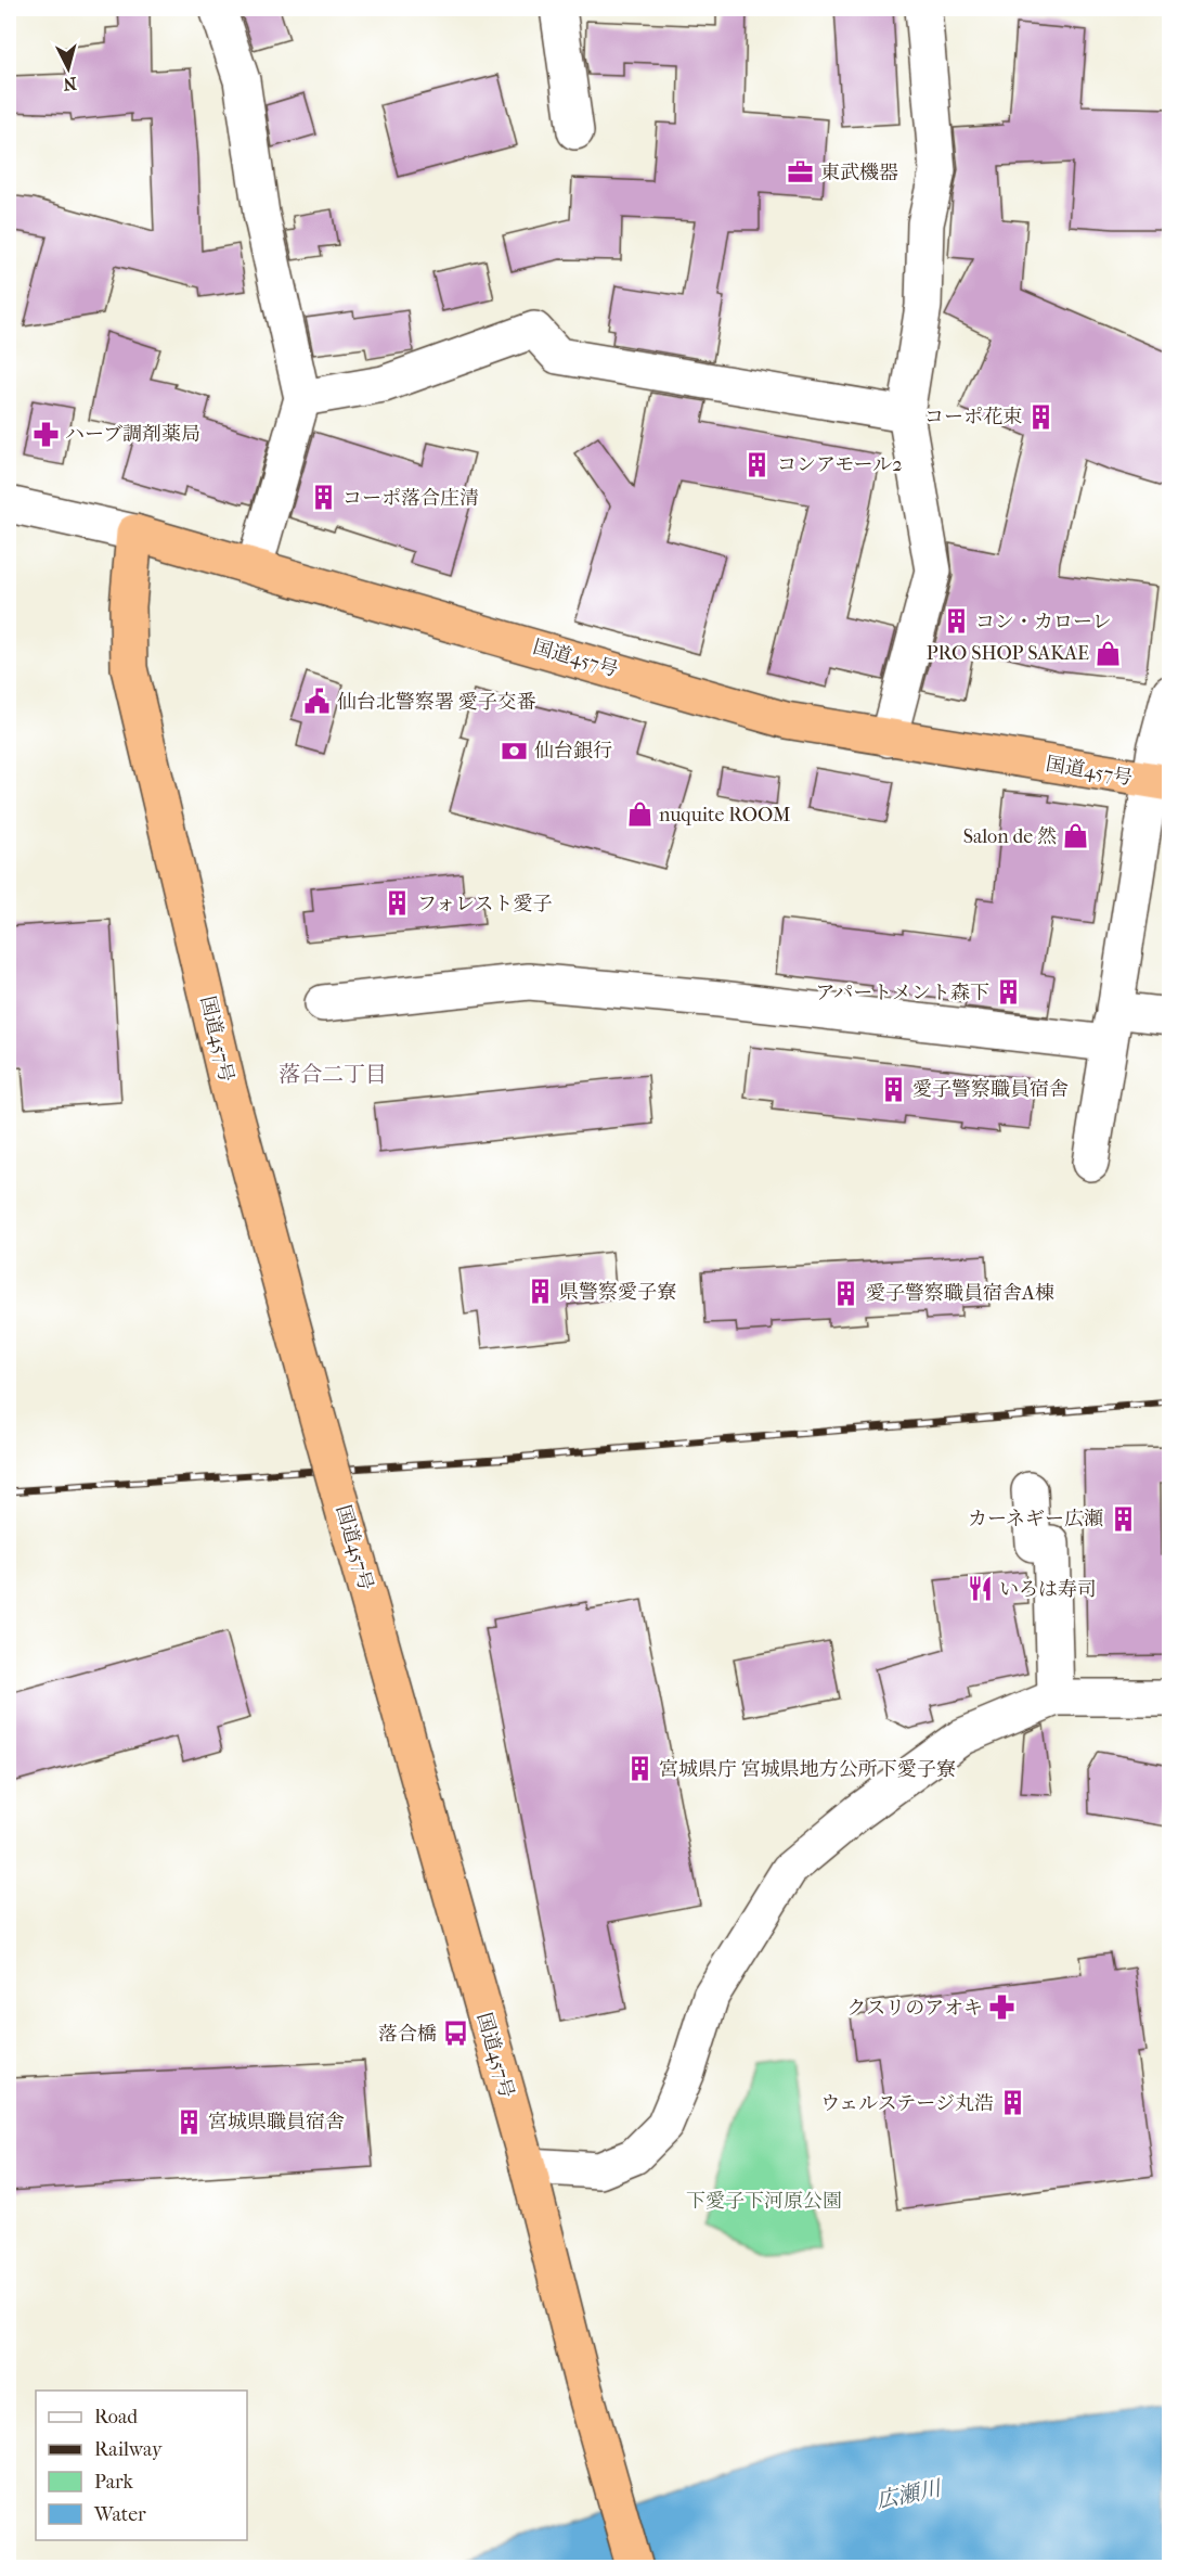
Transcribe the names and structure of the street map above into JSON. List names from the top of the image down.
{
  "streets": {
    "highway": ["国道457号"]
  },
  "districts": ["落合二丁目"],
  "water": ["広瀬川"],
  "parks": ["下愛子下河原公園"],
  "places": {
    "office": ["東武機器"],
    "building": [
      "コーポ花束",
      "コンアモール2",
      "コーポ落合庄清",
      "コン・カローレ",
      "フォレスト愛子",
      "アパートメント森下",
      "愛子警察職員宿舎",
      "県警察愛子寮",
      "愛子警察職員宿舎A棟",
      "カーネギー広瀬",
      "宮城県庁 宮城県地方公所下愛子寮",
      "ウェルステージ丸浩",
      "宮城県職員宿舎"
    ],
    "pharmacy": ["ハーブ調剤薬局", "クスリのアオキ"],
    "shop": ["PRO SHOP SAKAE", "nuquite ROOM", "Salon de 然"],
    "public building": ["仙台北警察署 愛子交番"],
    "bank": ["仙台銀行"],
    "restaurant": ["いろは寿司"],
    "bus stop": ["落合橋"]
  },
  "legend": [
    "Road",
    "Railway",
    "Park",
    "Water"
  ],
  "north": "bottom"
}
